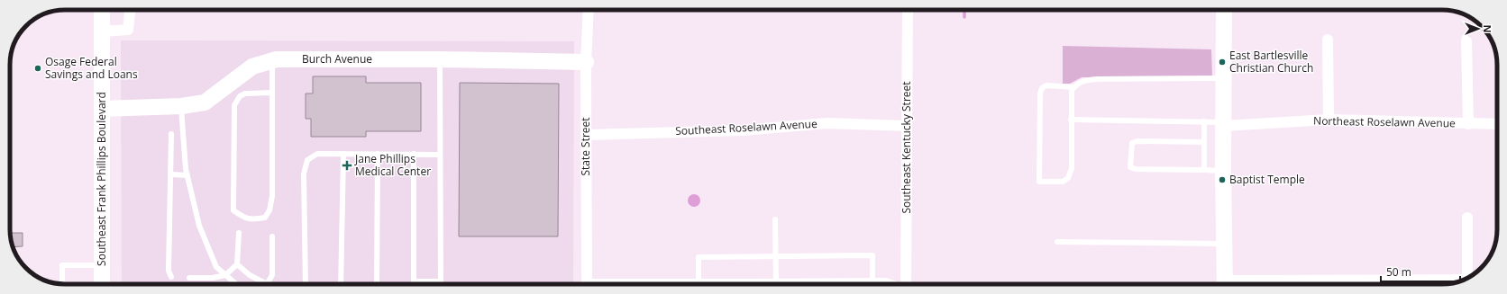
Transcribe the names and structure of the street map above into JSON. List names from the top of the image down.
{
  "streets": {
    "street": [
      "Burch Avenue",
      "Northeast Roselawn Avenue",
      "Southeast Roselawn Avenue",
      "State Street",
      "Southeast Kentucky Street",
      "Southeast Frank Phillips Boulevard"
    ]
  },
  "crossings": [
    ["Burch Avenue", "State Street"],
    ["Burch Avenue", "Southeast Frank Phillips Boulevard"],
    ["Southeast Roselawn Avenue", "State Street"],
    ["Southeast Roselawn Avenue", "Southeast Kentucky Street"]
  ],
  "places": {
    "other": ["East Bartlesville Christian Church", "Osage Federal Savings and Loans", "Baptist Temple"],
    "health": ["Jane Phillips Medical Center"]
  },
  "scale_bar": "50 m",
  "north": "right"
}
